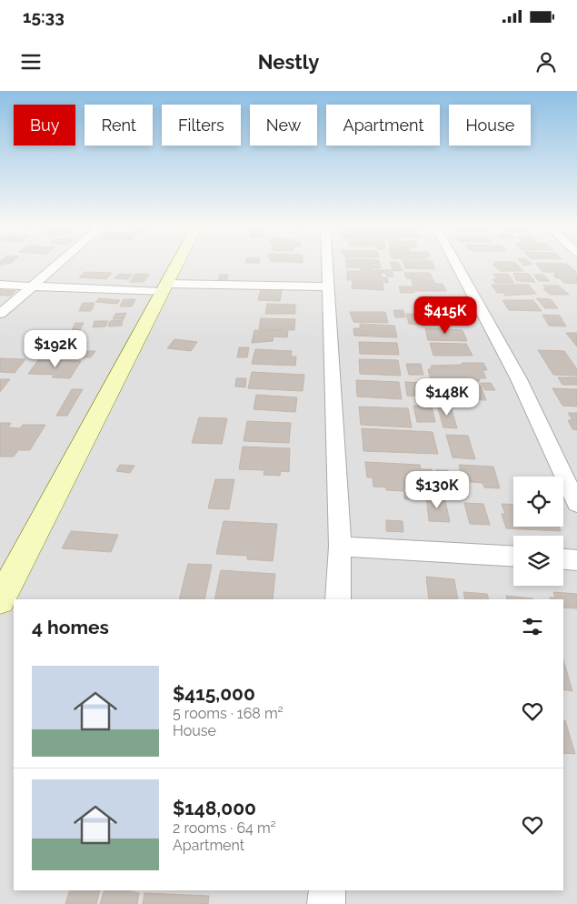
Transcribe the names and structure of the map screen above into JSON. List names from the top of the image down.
{
  "page": {
    "status": "15:33",
    "header": "Nestly",
    "chip": [
      "Buy",
      "Rent",
      "Filters",
      "New",
      "Apartment",
      "House"
    ],
    "price": [
      "$415K",
      "$192K",
      "$148K",
      "$130K"
    ],
    "heading": "4 homes",
    "list": [
      {
        "name": "$415,000",
        "note": "5 rooms · 168 m² · House"
      },
      {
        "name": "$148,000",
        "note": "2 rooms · 64 m² · Apartment"
      }
    ]
  }
}
